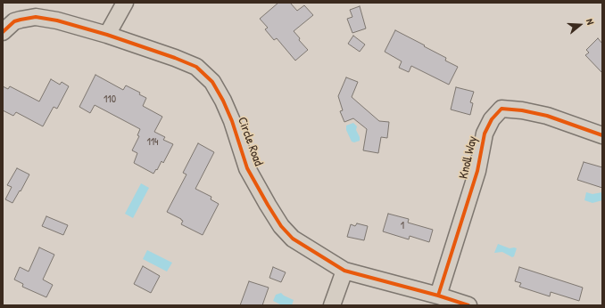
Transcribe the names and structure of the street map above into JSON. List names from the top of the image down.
{
  "streets": {
    "street": ["Circle Road", "Knoll Way"]
  },
  "crossings": [
    ["Circle Road", "Knoll Way"]
  ],
  "house_numbers": ["110", "114", "1"],
  "north": "right"
}
